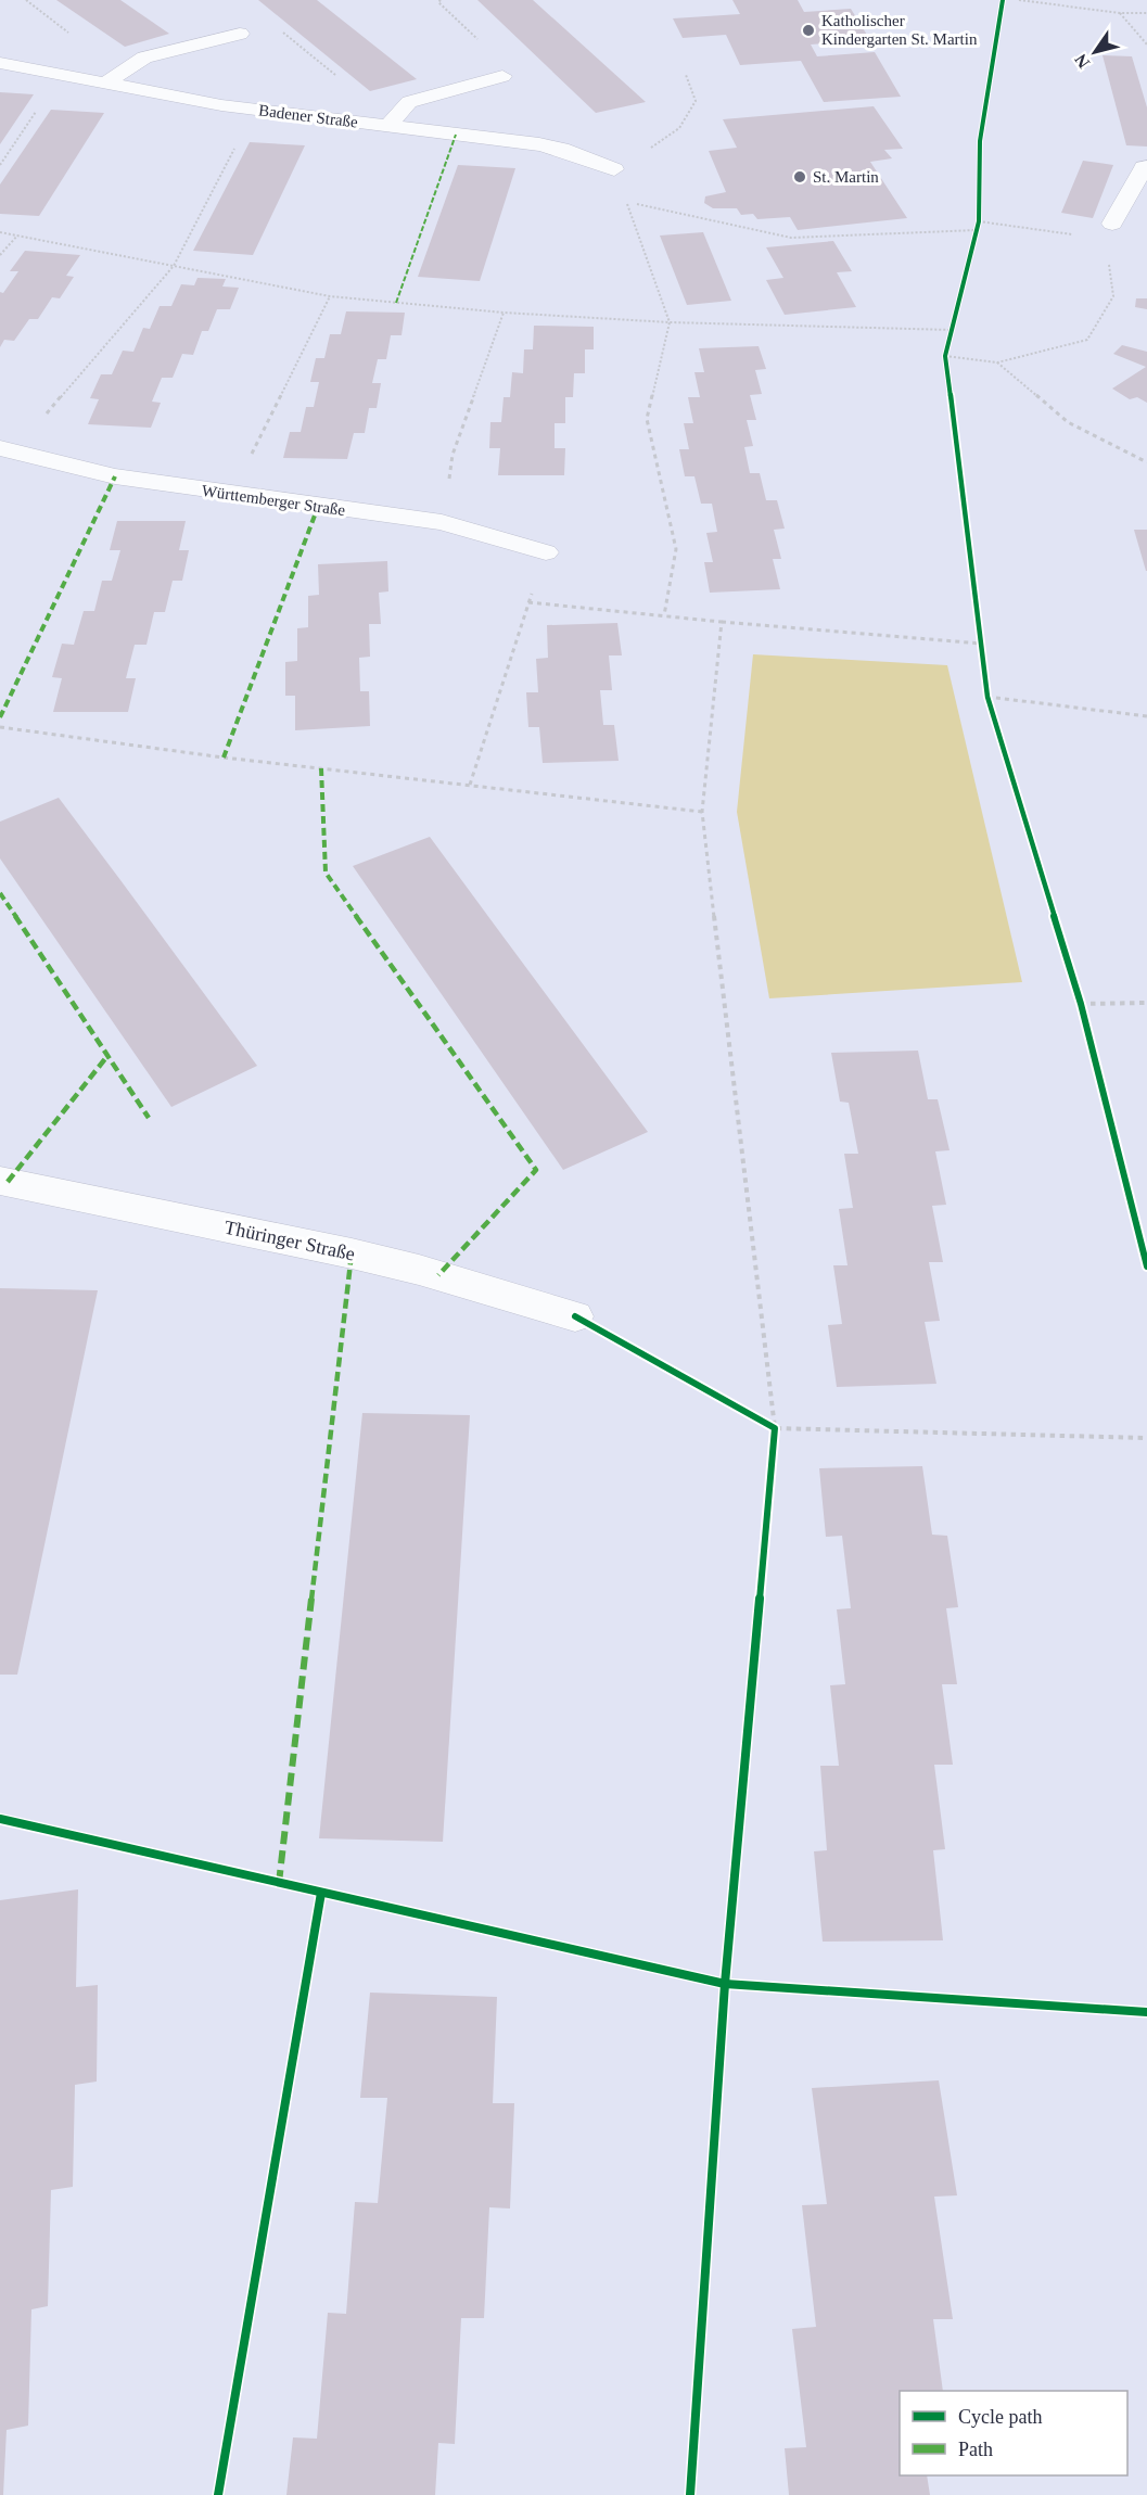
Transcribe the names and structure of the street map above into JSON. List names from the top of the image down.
{
  "streets": {
    "street": ["Badener Straße", "Württemberger Straße", "Thüringer Straße"]
  },
  "places": ["Katholischer Kindergarten St. Martin", "St. Martin"],
  "legend": ["Cycle path", "Path"],
  "north": "bottom left"
}
